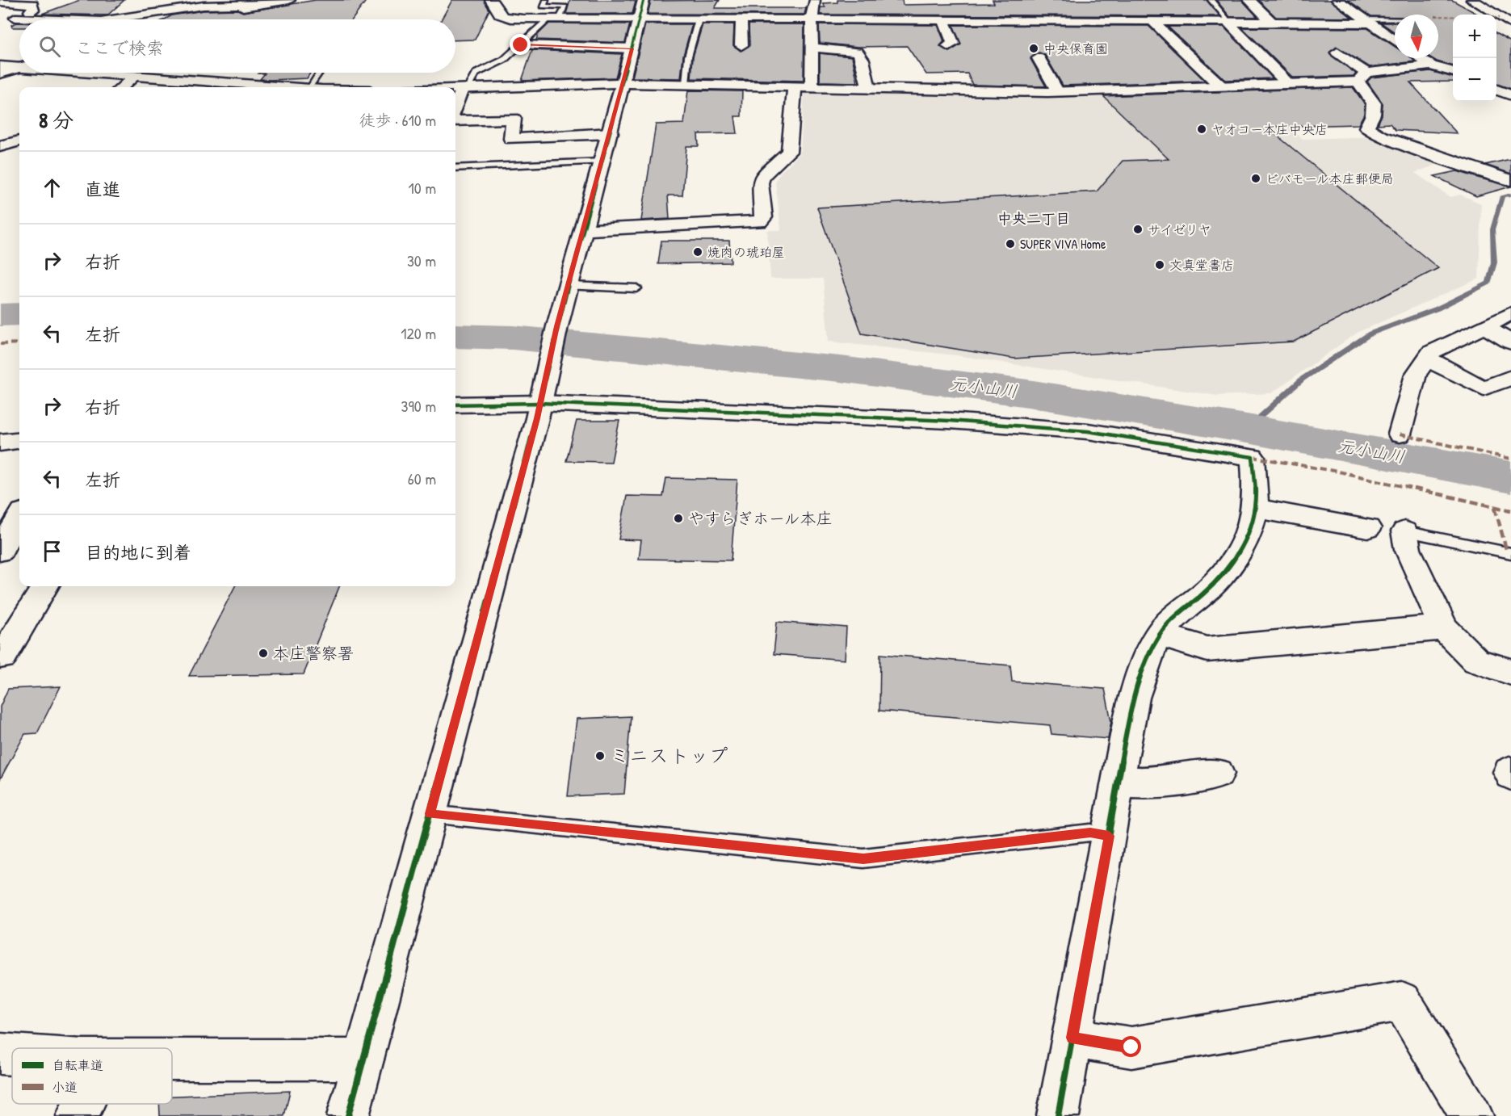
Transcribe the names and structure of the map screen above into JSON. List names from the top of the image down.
{
  "districts": ["中央二丁目"],
  "water": ["元小山川"],
  "places": [
    "中央保育園",
    "ヤオコー本庄中央店",
    "ビバモール本庄郵便局",
    "サイゼリヤ",
    "SUPER VIVA Home",
    "焼肉の琥珀屋",
    "文真堂書店",
    "やすらぎホール本庄",
    "本庄警察署",
    "ミニストップ"
  ],
  "legend": ["自転車道", "小道"],
  "north": "bottom",
  "page": {
    "map_buttons": ["+", "−"],
    "search": "ここで検索",
    "heading": ["8 分", "徒歩 · 610 m"],
    "list": [
      ["直進", "10 m"],
      ["右折", "30 m"],
      ["左折", "120 m"],
      ["右折", "390 m"],
      ["左折", "60 m"],
      "目的地に到着"
    ]
  }
}
